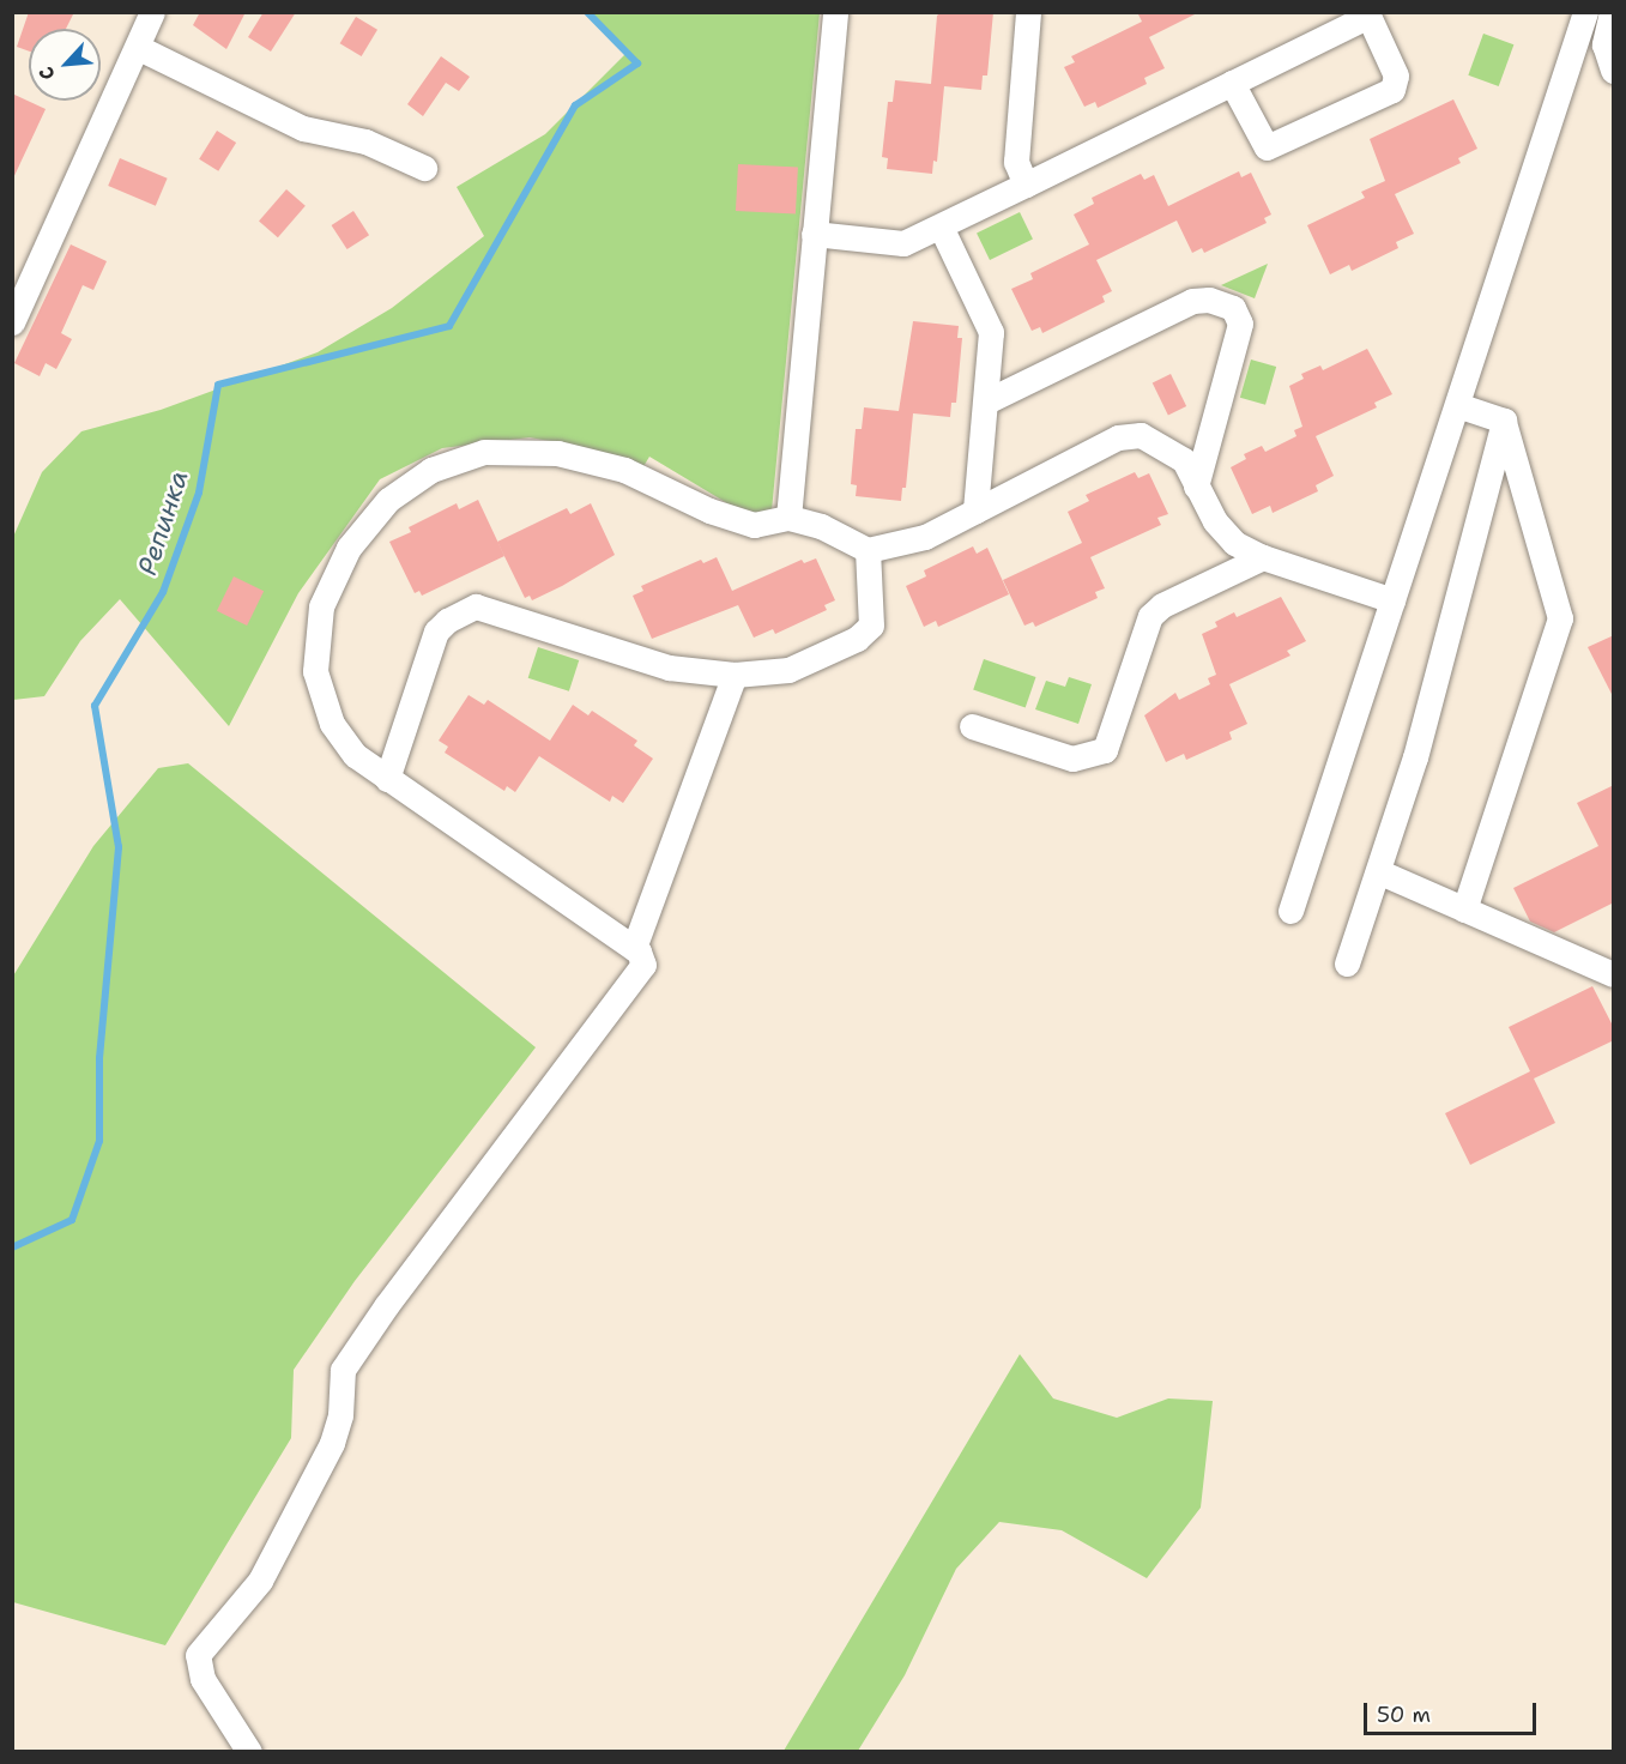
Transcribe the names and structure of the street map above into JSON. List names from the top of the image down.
{
  "water": ["Репинка"],
  "scale_bar": "50 m",
  "north": "bottom left"
}
